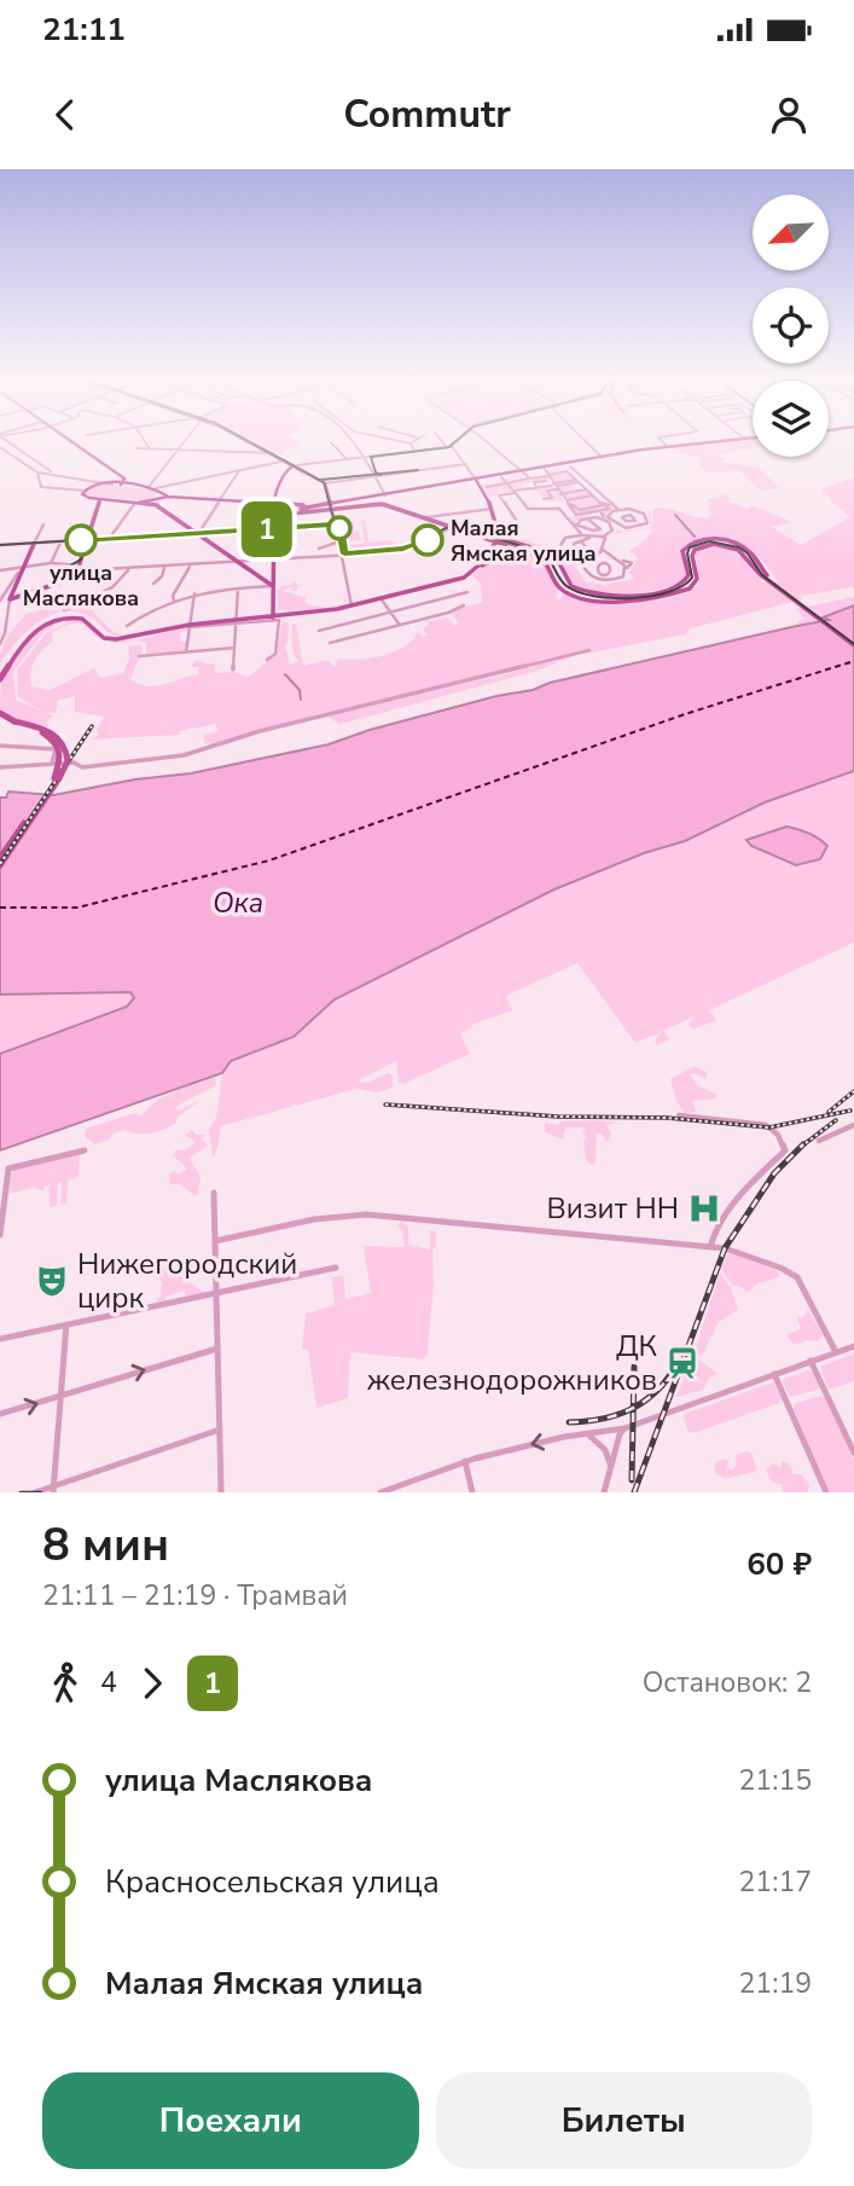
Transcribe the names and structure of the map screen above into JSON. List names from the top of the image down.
{
  "water": ["Ока"],
  "places": {
    "other": ["улица Маслякова", "Малая Ямская улица"],
    "hospital": ["Визит НН"],
    "theatre": ["Нижегородский цирк"],
    "station": ["ДК железнодорожников"]
  },
  "lines": ["tram line 1"],
  "north": "bottom left",
  "page": {
    "status": "21:11",
    "header": "Commutr",
    "on_map": "1",
    "heading": ["8 мин", "21:11 – 21:19 · Трамвай", "60 ₽"],
    "legs": ["4", "1", "Остановок: 2"],
    "list": [
      {
        "name": "улица Маслякова",
        "value": "21:15"
      },
      {
        "name": "Красносельская улица",
        "value": "21:17"
      },
      {
        "name": "Малая Ямская улица",
        "value": "21:19"
      }
    ],
    "buttons": ["Поехали", "Билеты"]
  }
}
